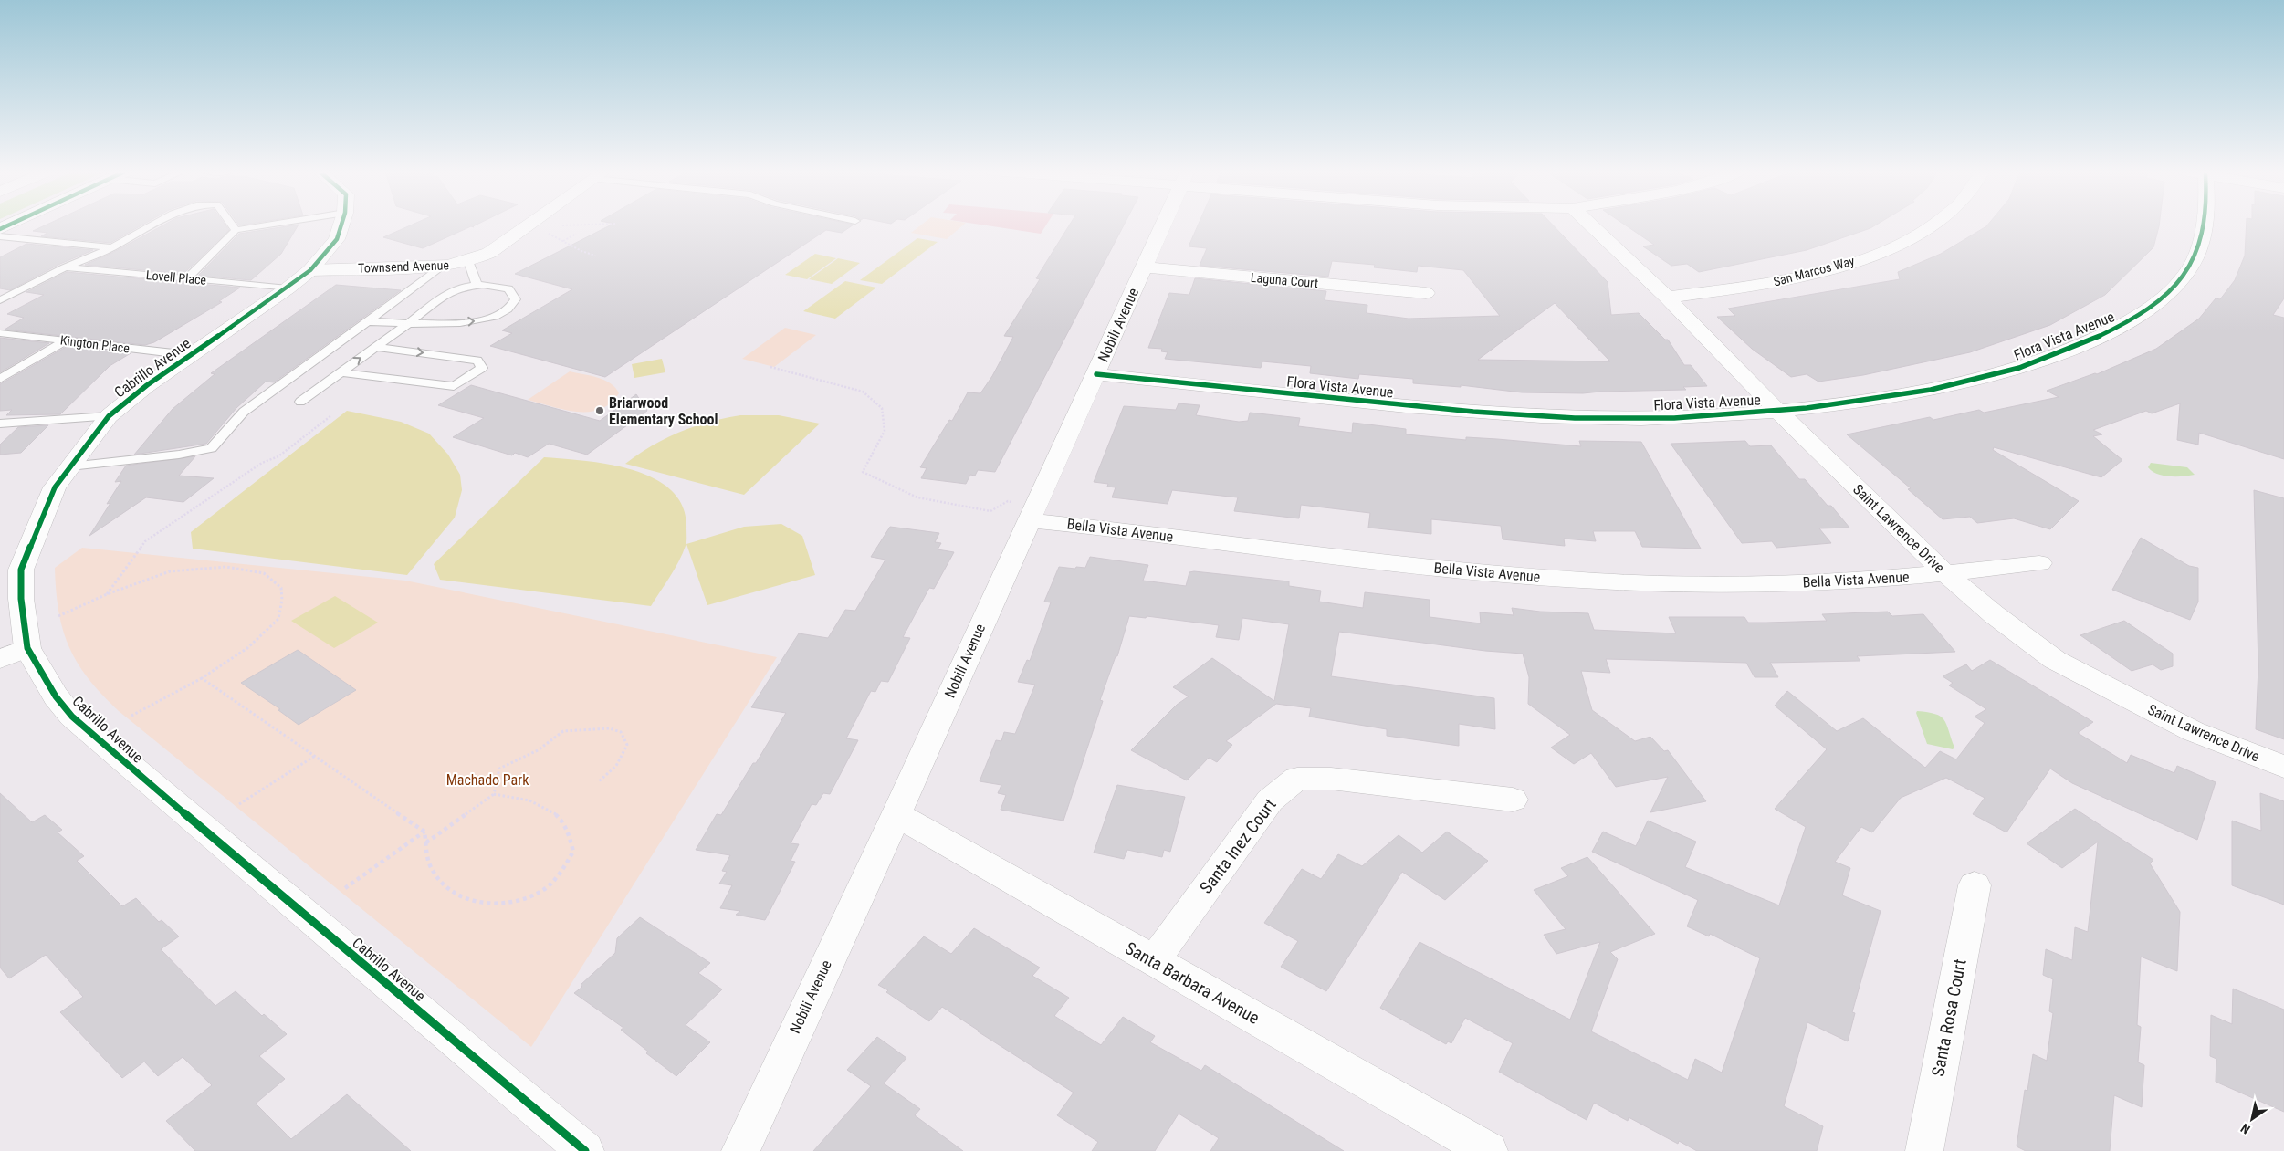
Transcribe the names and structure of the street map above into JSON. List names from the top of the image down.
{
  "streets": {
    "street": [
      "Townsend Avenue",
      "San Marcos Way",
      "Laguna Court",
      "Nobili Avenue",
      "Flora Vista Avenue",
      "Cabrillo Avenue",
      "Saint Lawrence Drive",
      "Bella Vista Avenue",
      "Santa Inez Court",
      "Santa Barbara Avenue",
      "Santa Rosa Court"
    ],
    "lane": ["Lovell Place", "Kington Place"]
  },
  "crossings": [
    ["Townsend Avenue", "Cabrillo Avenue"],
    ["San Marcos Way", "Saint Lawrence Drive"],
    ["Lovell Place", "Cabrillo Avenue"],
    ["Laguna Court", "Nobili Avenue"],
    ["Nobili Avenue", "Flora Vista Avenue"],
    ["Nobili Avenue", "Bella Vista Avenue"],
    ["Nobili Avenue", "Santa Barbara Avenue"],
    ["Flora Vista Avenue", "Saint Lawrence Drive"],
    ["Kington Place", "Cabrillo Avenue"],
    ["Saint Lawrence Drive", "Bella Vista Avenue"],
    ["Santa Inez Court", "Santa Barbara Avenue"]
  ],
  "parks": ["Machado Park"],
  "places": ["Briarwood Elementary School"],
  "north": "bottom left"
}
